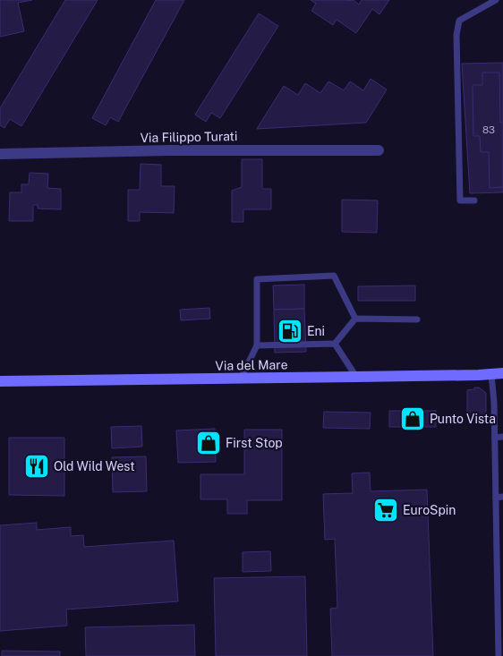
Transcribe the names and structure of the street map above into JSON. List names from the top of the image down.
{
  "streets": {
    "main road": ["Via del Mare"],
    "street": ["Via Filippo Turati"]
  },
  "places": {
    "fuel station": ["Eni"],
    "shop": ["Punto Vista", "First Stop"],
    "restaurant": ["Old Wild West"],
    "supermarket": ["EuroSpin"]
  },
  "house_numbers": ["83"]
}
